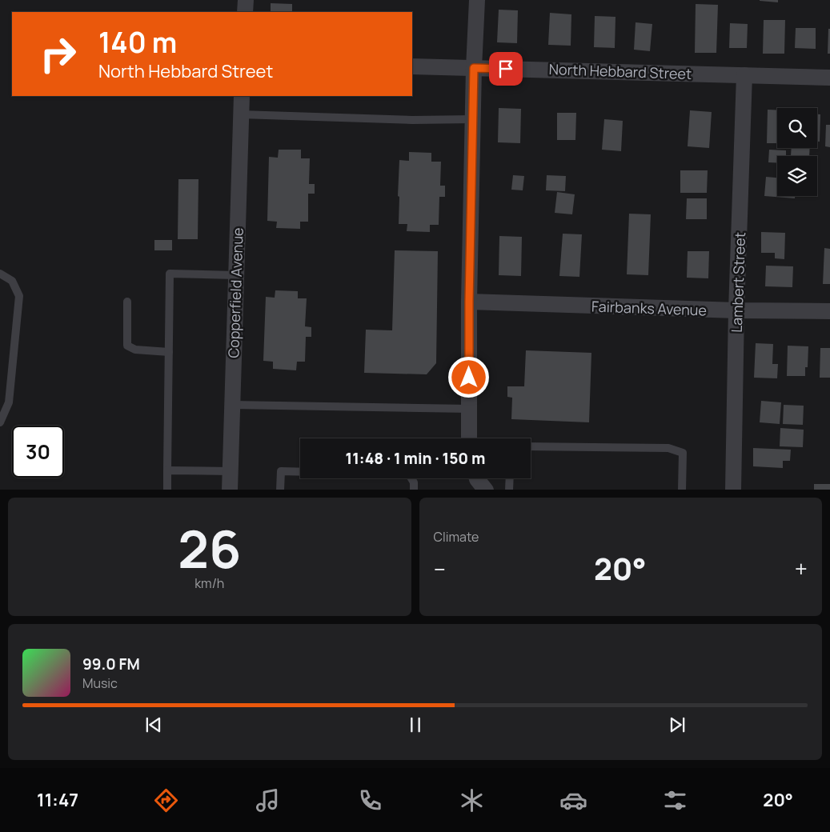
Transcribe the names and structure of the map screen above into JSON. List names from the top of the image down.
{
  "streets": {
    "street": [
      "North Hebbard Street",
      "Lambert Street",
      "Copperfield Avenue",
      "Fairbanks Avenue"
    ]
  },
  "crossings": [
    ["North Hebbard Street", "Lambert Street"],
    ["Lambert Street", "Fairbanks Avenue"]
  ],
  "page": {
    "turn": ["140 m", "North Hebbard Street"],
    "limit": "30",
    "trip": "11:48 · 1 min · 150 m",
    "tile": [
      ["26", "km/h"],
      "Climate"
    ],
    "heat": ["−", "20°", "+"],
    "song": ["99.0 FM", "Music"],
    "tabs": ["11:47", "20°"]
  }
}
